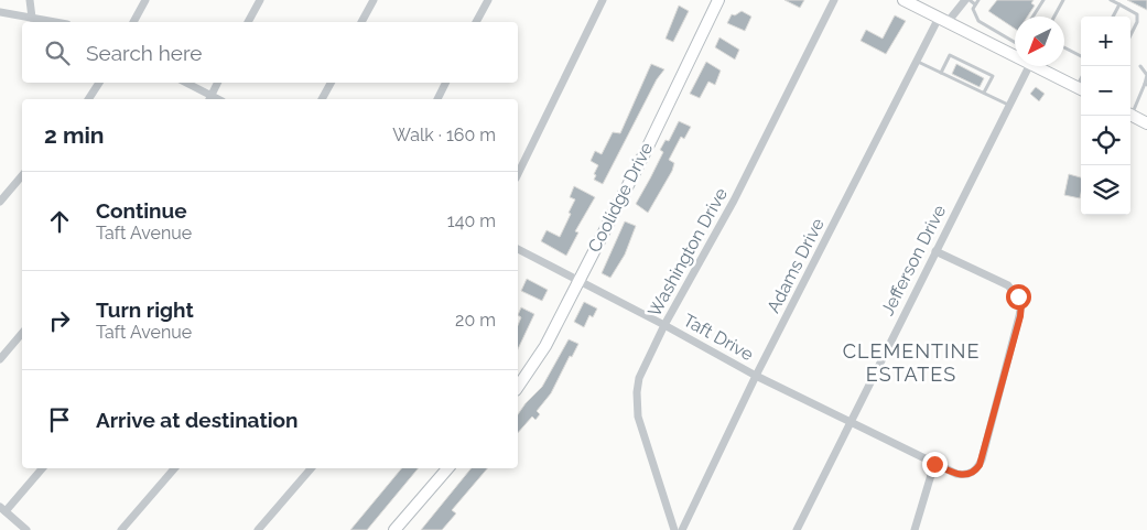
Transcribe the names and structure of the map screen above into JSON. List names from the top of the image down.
{
  "streets": {
    "street": [
      "Coolidge Drive",
      "Washington Drive",
      "Jefferson Drive",
      "Adams Drive",
      "Taft Drive"
    ]
  },
  "crossings": [
    ["Coolidge Drive", "Taft Drive"],
    ["Washington Drive", "Taft Drive"],
    ["Jefferson Drive", "Taft Drive"],
    ["Adams Drive", "Taft Drive"]
  ],
  "districts": ["CLEMENTINE ESTATES"],
  "north": "bottom left",
  "page": {
    "map_buttons": ["+", "−"],
    "search": "Search here",
    "heading": ["2 min", "Walk · 160 m"],
    "list": [
      ["Continue", "Taft Avenue", "140 m"],
      ["Turn right", "Taft Avenue", "20 m"],
      "Arrive at destination"
    ]
  }
}
